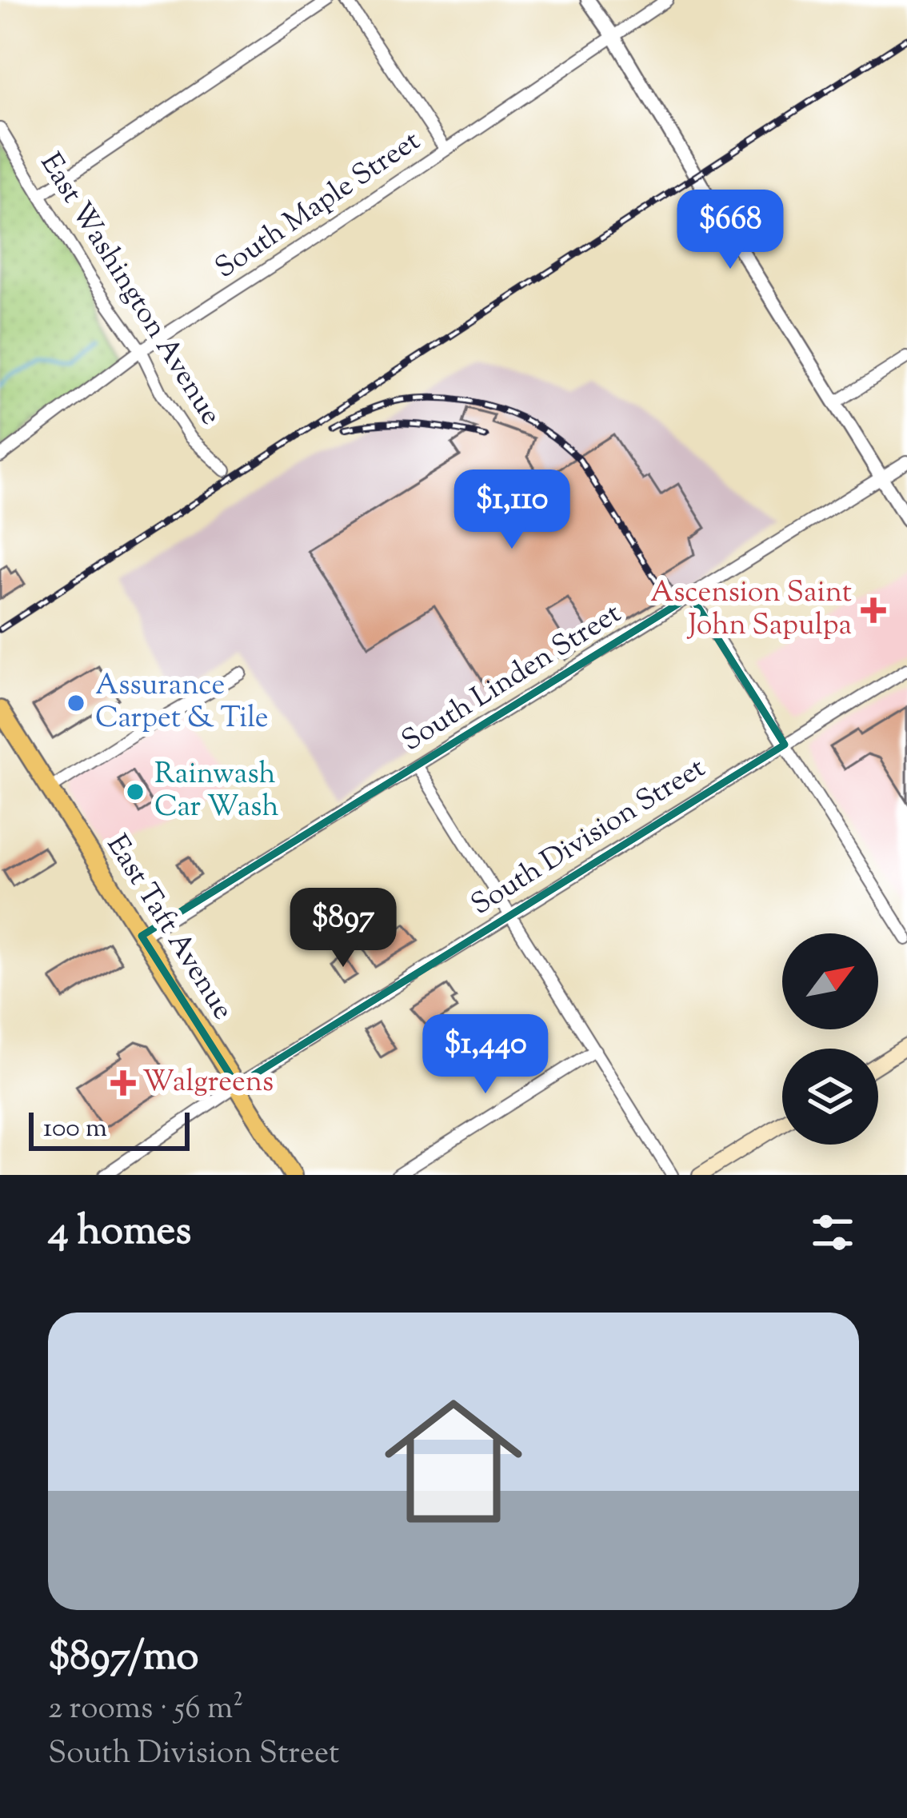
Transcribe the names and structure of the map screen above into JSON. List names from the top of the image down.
{
  "streets": {
    "main road": ["East Taft Avenue"],
    "street": [
      "South Maple Street",
      "East Washington Avenue",
      "South Linden Street",
      "South Division Street"
    ]
  },
  "crossings": [
    ["South Maple Street", "East Washington Avenue"],
    ["South Linden Street", "East Taft Avenue"],
    ["South Division Street", "East Taft Avenue"]
  ],
  "places": {
    "health": ["Ascension Saint John Sapulpa", "Walgreens"],
    "other": ["Assurance Carpet & Tile", "Rainwash Car Wash"]
  },
  "scale_bar": "100 m",
  "north": "top right",
  "page": {
    "price": [
      "$668",
      "$1,110",
      "$897",
      "$1,440"
    ],
    "scale": "100 m",
    "heading": "4 homes",
    "list": [
      {
        "name": "$897/mo",
        "note": "2 rooms · 56 m² · South Division Street"
      }
    ]
  }
}
